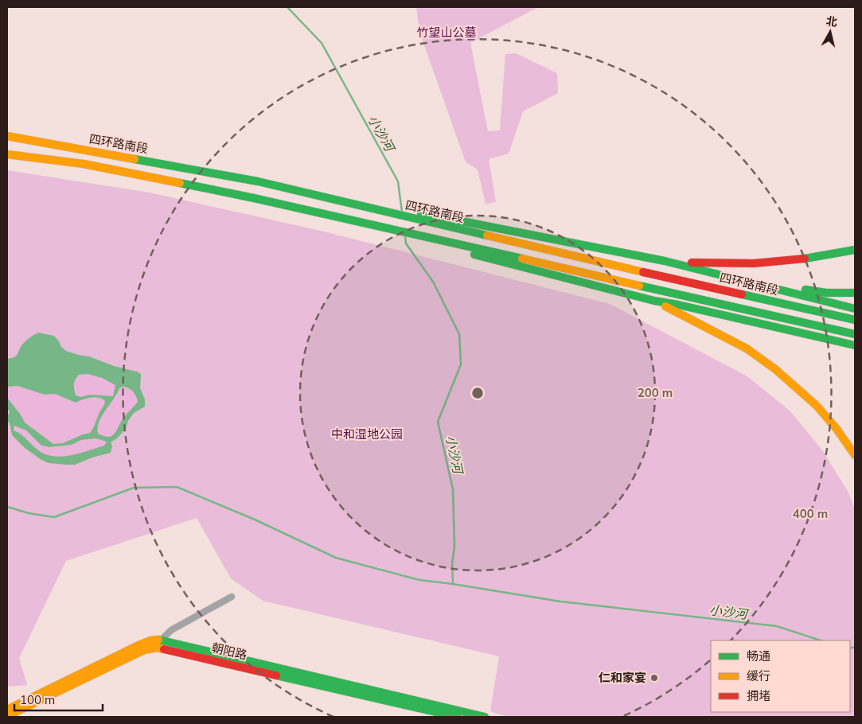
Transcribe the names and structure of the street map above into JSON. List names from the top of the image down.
{
  "streets": {
    "main road": ["四环路南段", "朝阳路"]
  },
  "water": ["小沙河"],
  "parks": ["竹望山公墓", "中和湿地公园"],
  "places": ["仁和家宴"],
  "legend": ["畅通", "缓行", "拥堵"],
  "scale_bar": "100 m",
  "north": "top",
  "rings": ["200 m", "400 m"]
}
